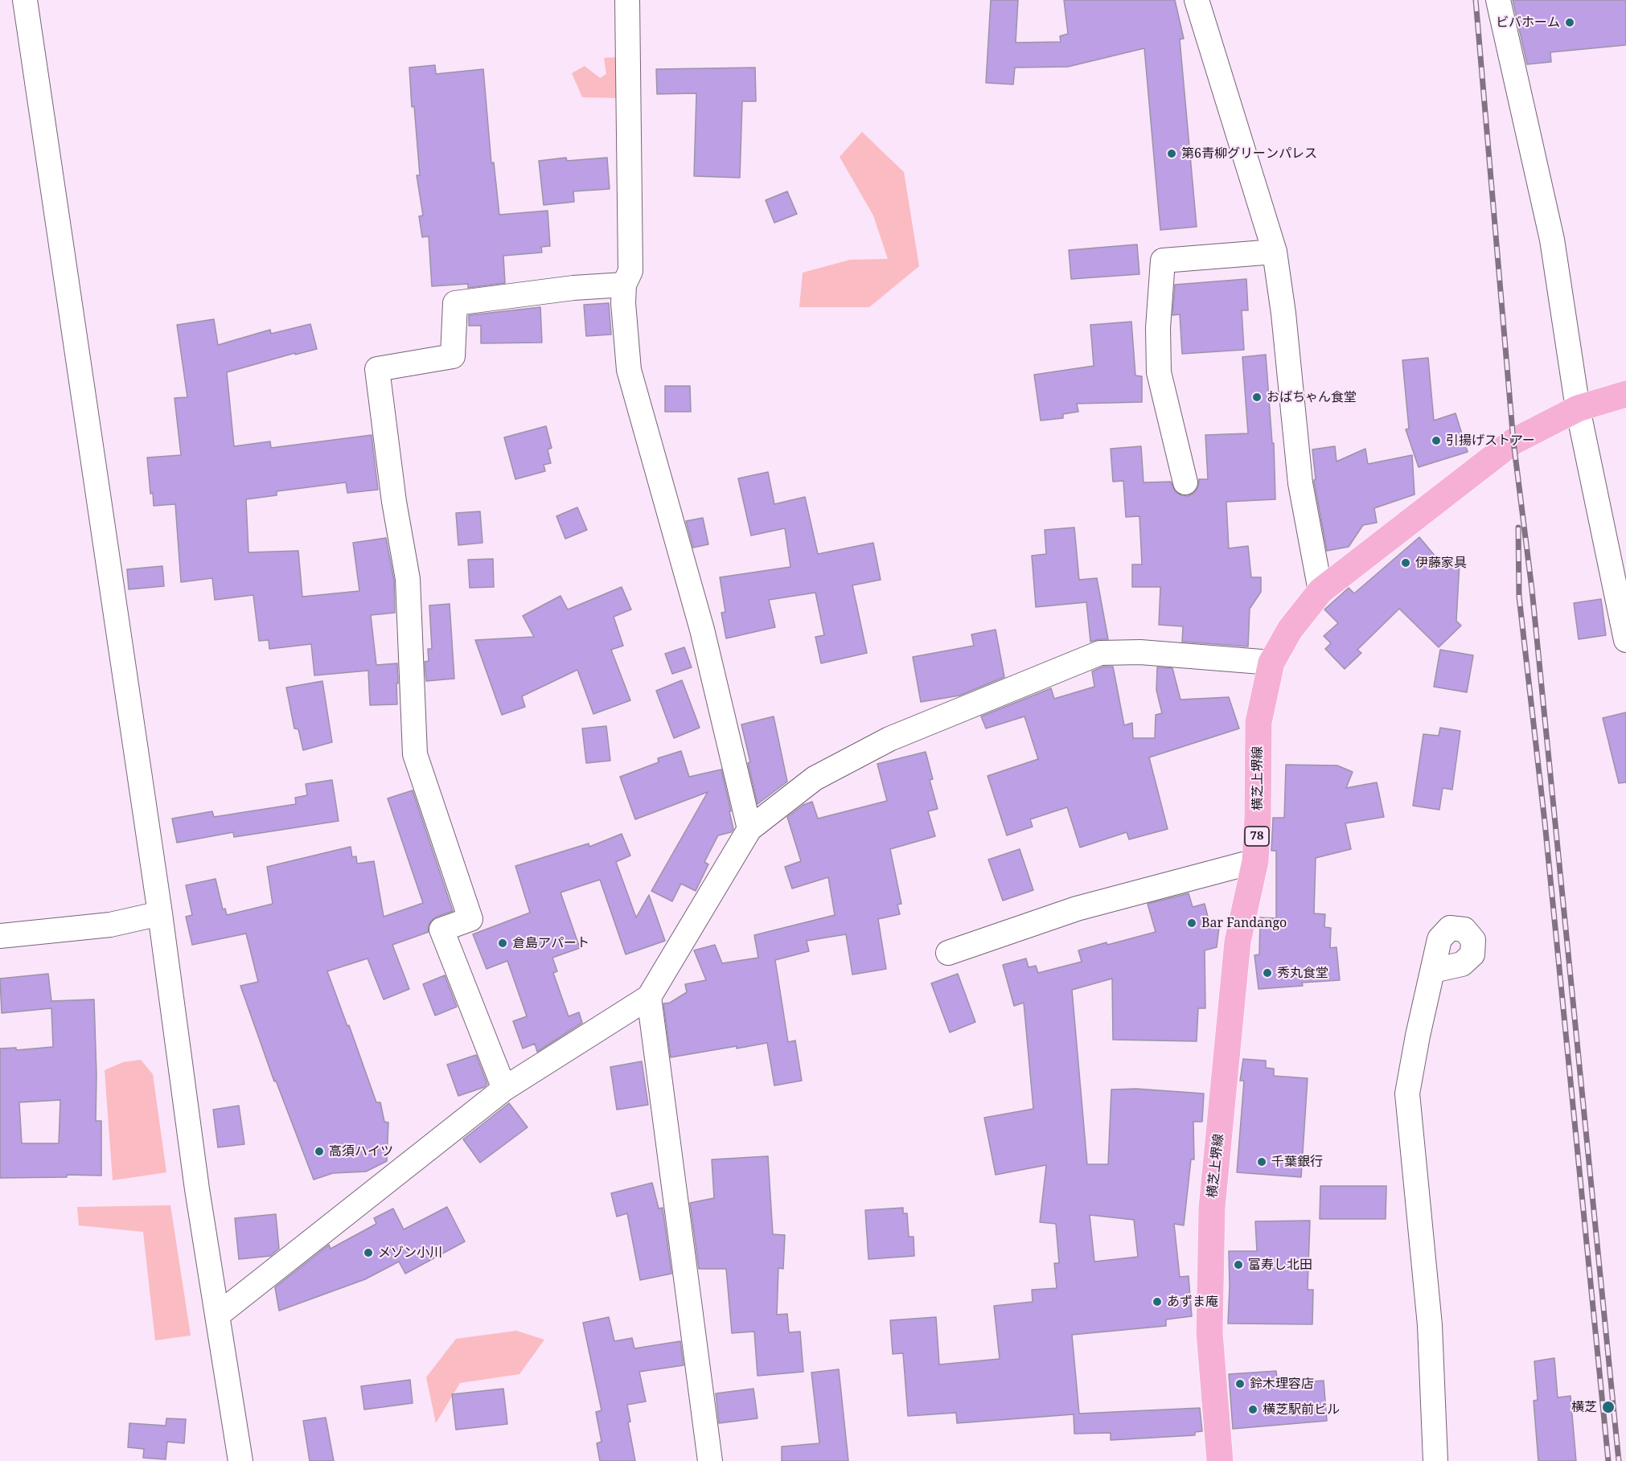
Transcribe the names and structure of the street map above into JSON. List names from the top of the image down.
{
  "streets": {
    "main road": ["横芝上堺線", "78"]
  },
  "places": [
    "ビバホーム",
    "第6青柳グリーンパレス",
    "おばちゃん食堂",
    "引揚げストアー",
    "伊藤家具",
    "Bar Fandango",
    "倉島アパート",
    "秀丸食堂",
    "高須ハイツ",
    "千葉銀行",
    "メゾン小川",
    "富寿し北田",
    "あずま庵",
    "鈴木理容店",
    "横芝",
    "横芝駅前ビル"
  ]
}
